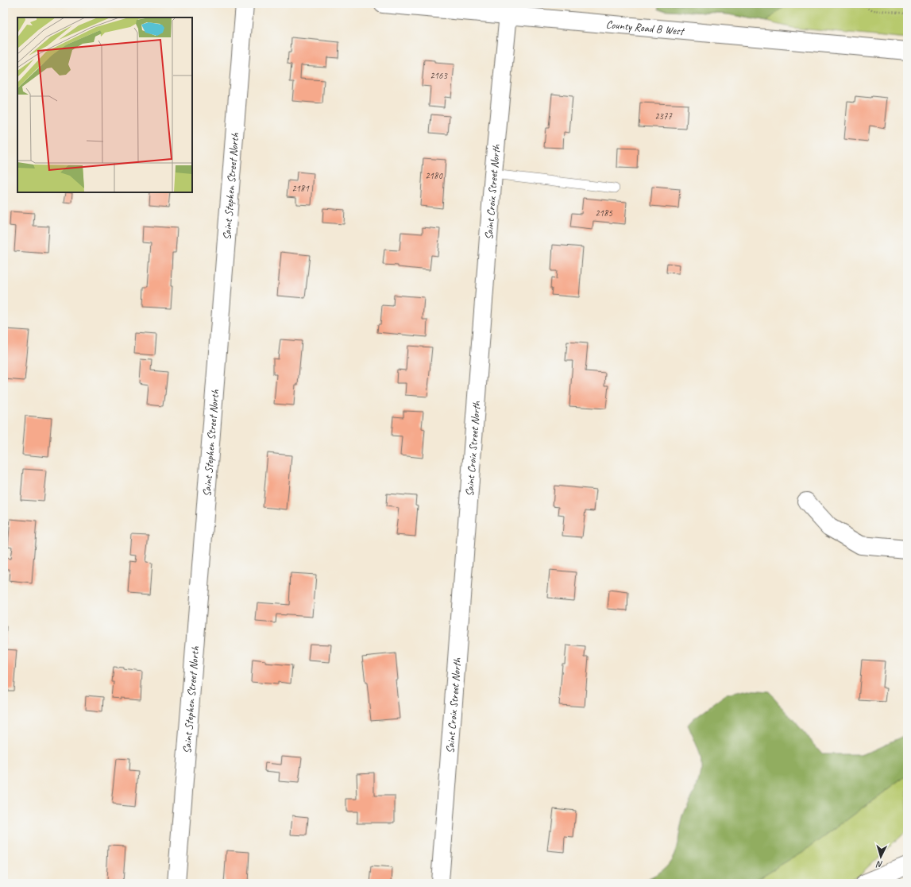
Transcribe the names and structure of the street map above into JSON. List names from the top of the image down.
{
  "streets": {
    "main road": ["County Road B West", "Saint Stephen Street North", "Saint Croix Street North"]
  },
  "crossings": [
    ["County Road B West", "Saint Croix Street North"]
  ],
  "house_numbers": [
    "2163",
    "2377",
    "2180",
    "2181",
    "2185"
  ],
  "north": "bottom"
}
